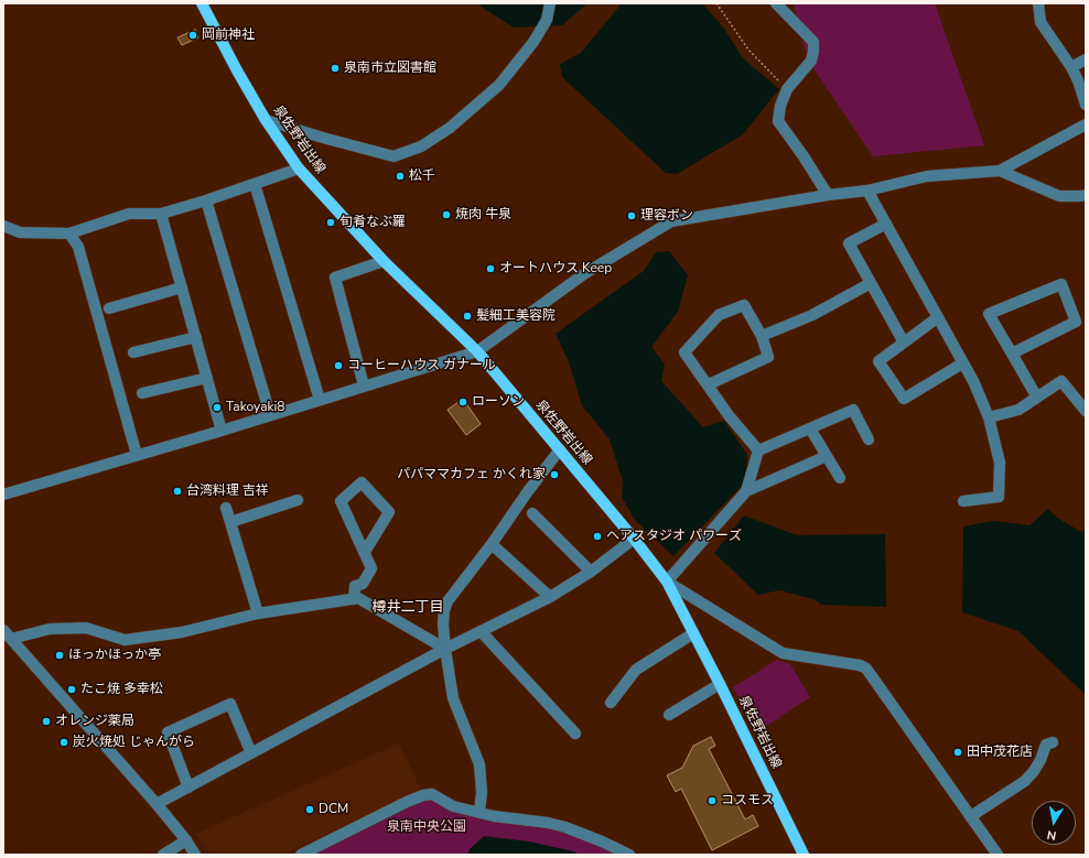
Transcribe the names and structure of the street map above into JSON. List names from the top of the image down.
{
  "streets": {
    "main road": ["泉佐野岩出線"]
  },
  "districts": ["樽井二丁目"],
  "parks": ["泉南中央公園"],
  "places": [
    "岡前神社",
    "泉南市立図書館",
    "松千",
    "焼肉 牛泉",
    "理容ボン",
    "旬肴なぶ羅",
    "オートハウス Keep",
    "髪細工美容院",
    "コーヒーハウス ガナール",
    "ローソン",
    "Takoyaki8",
    "パパママカフェ かくれ家",
    "台湾料理 吉祥",
    "ヘアスタジオ パワーズ",
    "ほっかほっか亭",
    "たこ焼 多幸松",
    "オレンジ薬局",
    "炭火焼処 じゃんがら",
    "田中茂花店",
    "コスモス",
    "DCM"
  ],
  "north": "bottom"
}
